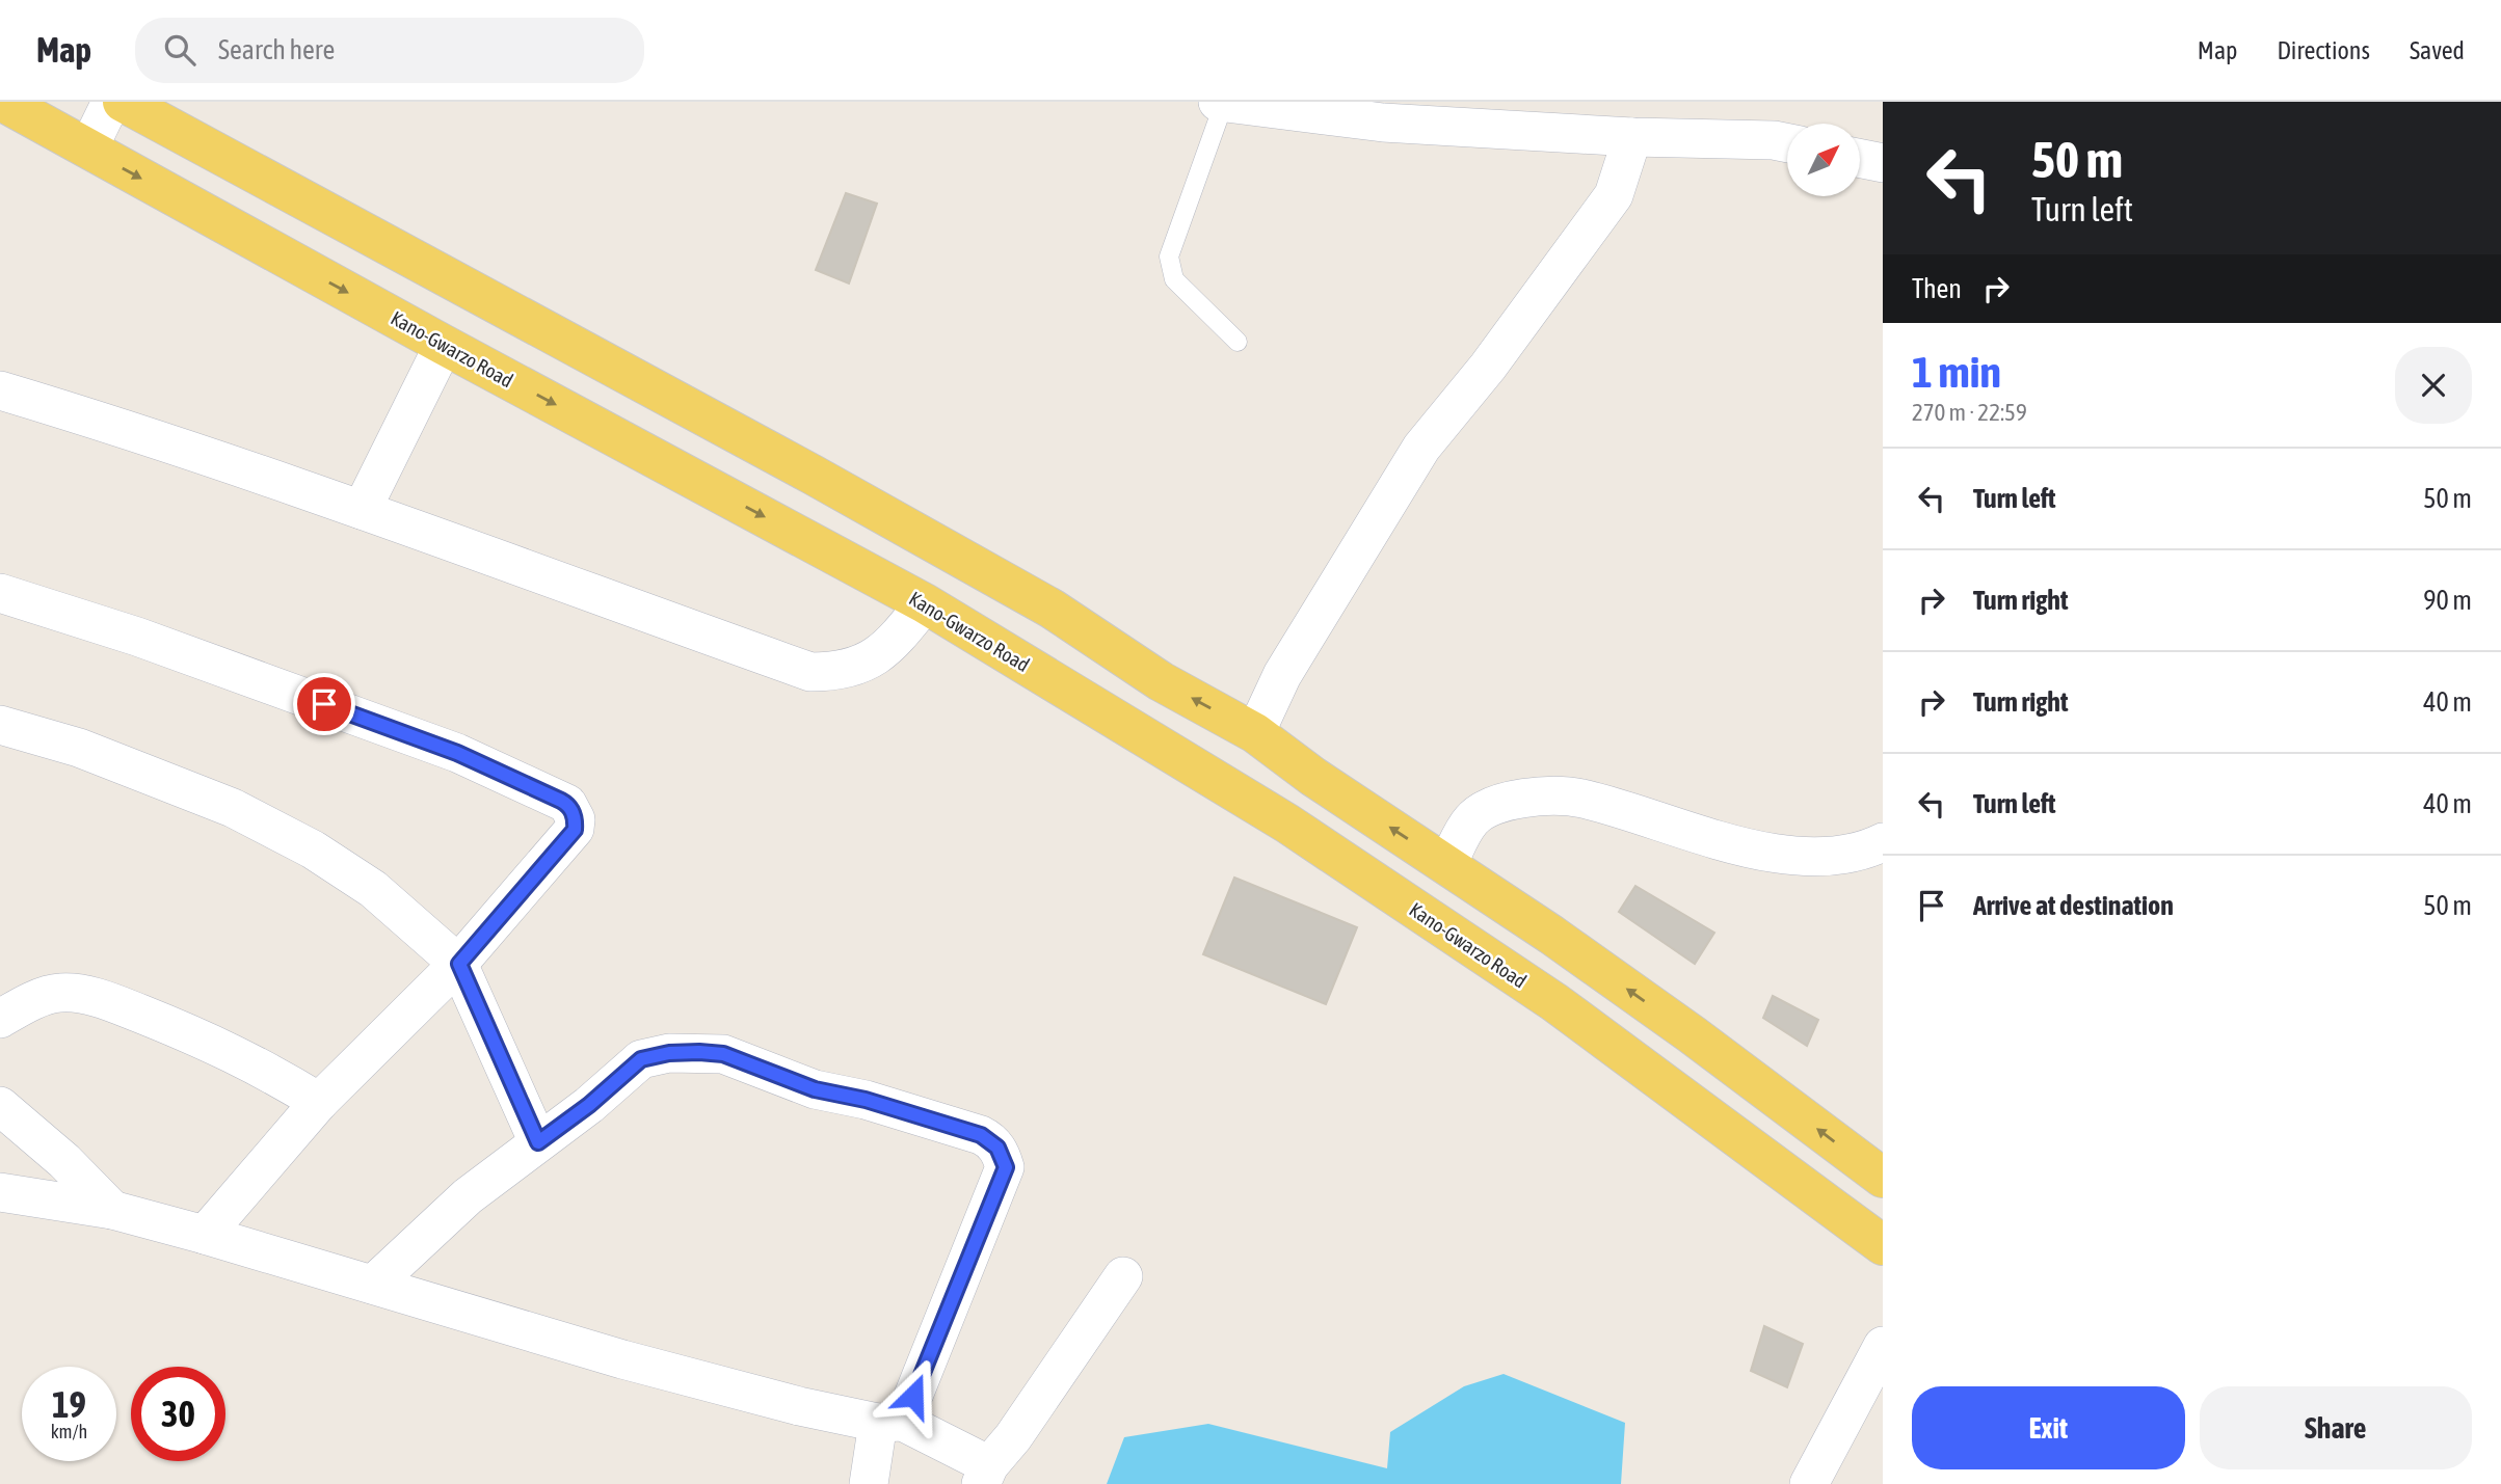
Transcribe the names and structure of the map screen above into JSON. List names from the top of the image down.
{
  "streets": {
    "main road": ["Kano-Gwarzo Road"]
  },
  "north": "top right",
  "page": {
    "header": "Map",
    "search": "Search here",
    "nav": ["Map", "Directions", "Saved"],
    "turn": ["50 m", "Turn left"],
    "then": "Then",
    "heading": ["1 min", "270 m · 22:59"],
    "list": [
      {
        "name": "Turn left",
        "value": "50 m"
      },
      {
        "name": "Turn right",
        "value": "90 m"
      },
      {
        "name": "Turn right",
        "value": "40 m"
      },
      {
        "name": "Turn left",
        "value": "40 m"
      },
      {
        "name": "Arrive at destination",
        "value": "50 m"
      }
    ],
    "speed": "19 km/h",
    "limit": "30",
    "buttons": ["Exit", "Share"]
  }
}
